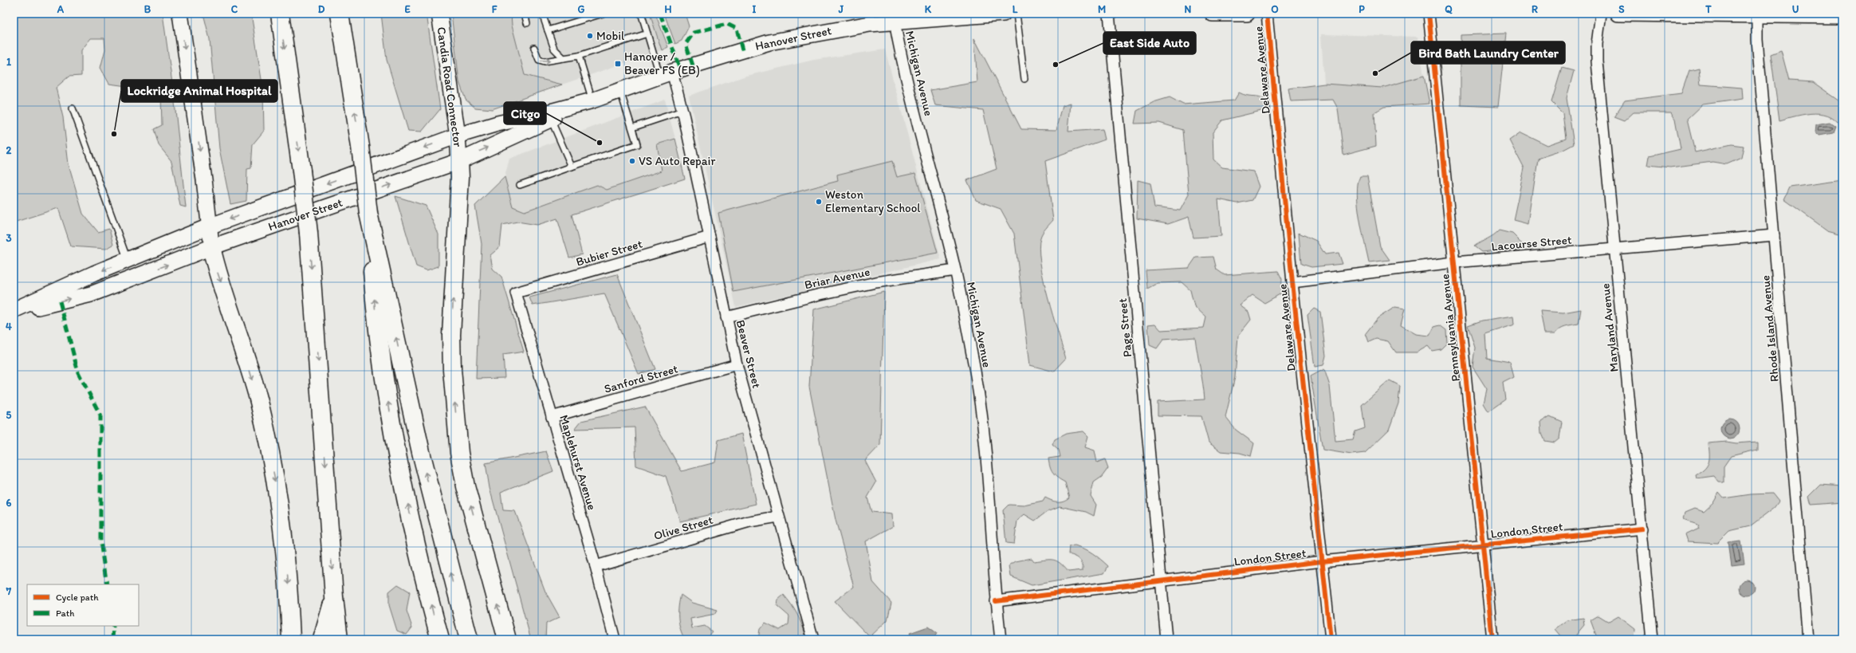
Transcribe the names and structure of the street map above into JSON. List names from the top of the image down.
{
  "streets": {
    "main road": ["Hanover Street", "Candia Road Connector"],
    "street": [
      "Delaware Avenue",
      "Michigan Avenue",
      "Lacourse Street",
      "Bubier Street",
      "Briar Avenue",
      "Page Street",
      "Pennsylvania Avenue",
      "Maryland Avenue",
      "Rhode Island Avenue",
      "Beaver Street",
      "Sanford Street",
      "Maplehurst Avenue",
      "Olive Street",
      "London Street"
    ]
  },
  "crossings": [
    ["Hanover Street", "Michigan Avenue"],
    ["Hanover Street", "Candia Road Connector"],
    ["Hanover Street", "Beaver Street"],
    ["Delaware Avenue", "Lacourse Street"],
    ["Delaware Avenue", "London Street"],
    ["Michigan Avenue", "Briar Avenue"],
    ["Michigan Avenue", "London Street"],
    ["Lacourse Street", "Pennsylvania Avenue"],
    ["Lacourse Street", "Maryland Avenue"],
    ["Lacourse Street", "Rhode Island Avenue"],
    ["Bubier Street", "Beaver Street"],
    ["Bubier Street", "Maplehurst Avenue"],
    ["Briar Avenue", "Beaver Street"],
    ["Page Street", "London Street"],
    ["Pennsylvania Avenue", "London Street"],
    ["Maryland Avenue", "London Street"],
    ["Beaver Street", "Sanford Street"],
    ["Beaver Street", "Olive Street"],
    ["Sanford Street", "Maplehurst Avenue"],
    ["Maplehurst Avenue", "Olive Street"]
  ],
  "places": {
    "other": [
      "Mobil",
      "East Side Auto",
      "Bird Bath Laundry Center",
      "Lockridge Animal Hospital",
      "Citgo",
      "VS Auto Repair",
      "Weston Elementary School"
    ],
    "transit": ["Hanover / Beaver FS (EB)"]
  },
  "legend": ["Cycle path", "Path"],
  "grid": {
    "columns": [
      "A",
      "B",
      "C",
      "D",
      "E",
      "F",
      "G",
      "H",
      "I",
      "J",
      "K",
      "L",
      "M",
      "N",
      "O",
      "P",
      "Q",
      "R",
      "S",
      "T",
      "U"
    ],
    "rows": [
      "1",
      "2",
      "3",
      "4",
      "5",
      "6",
      "7"
    ]
  }
}
